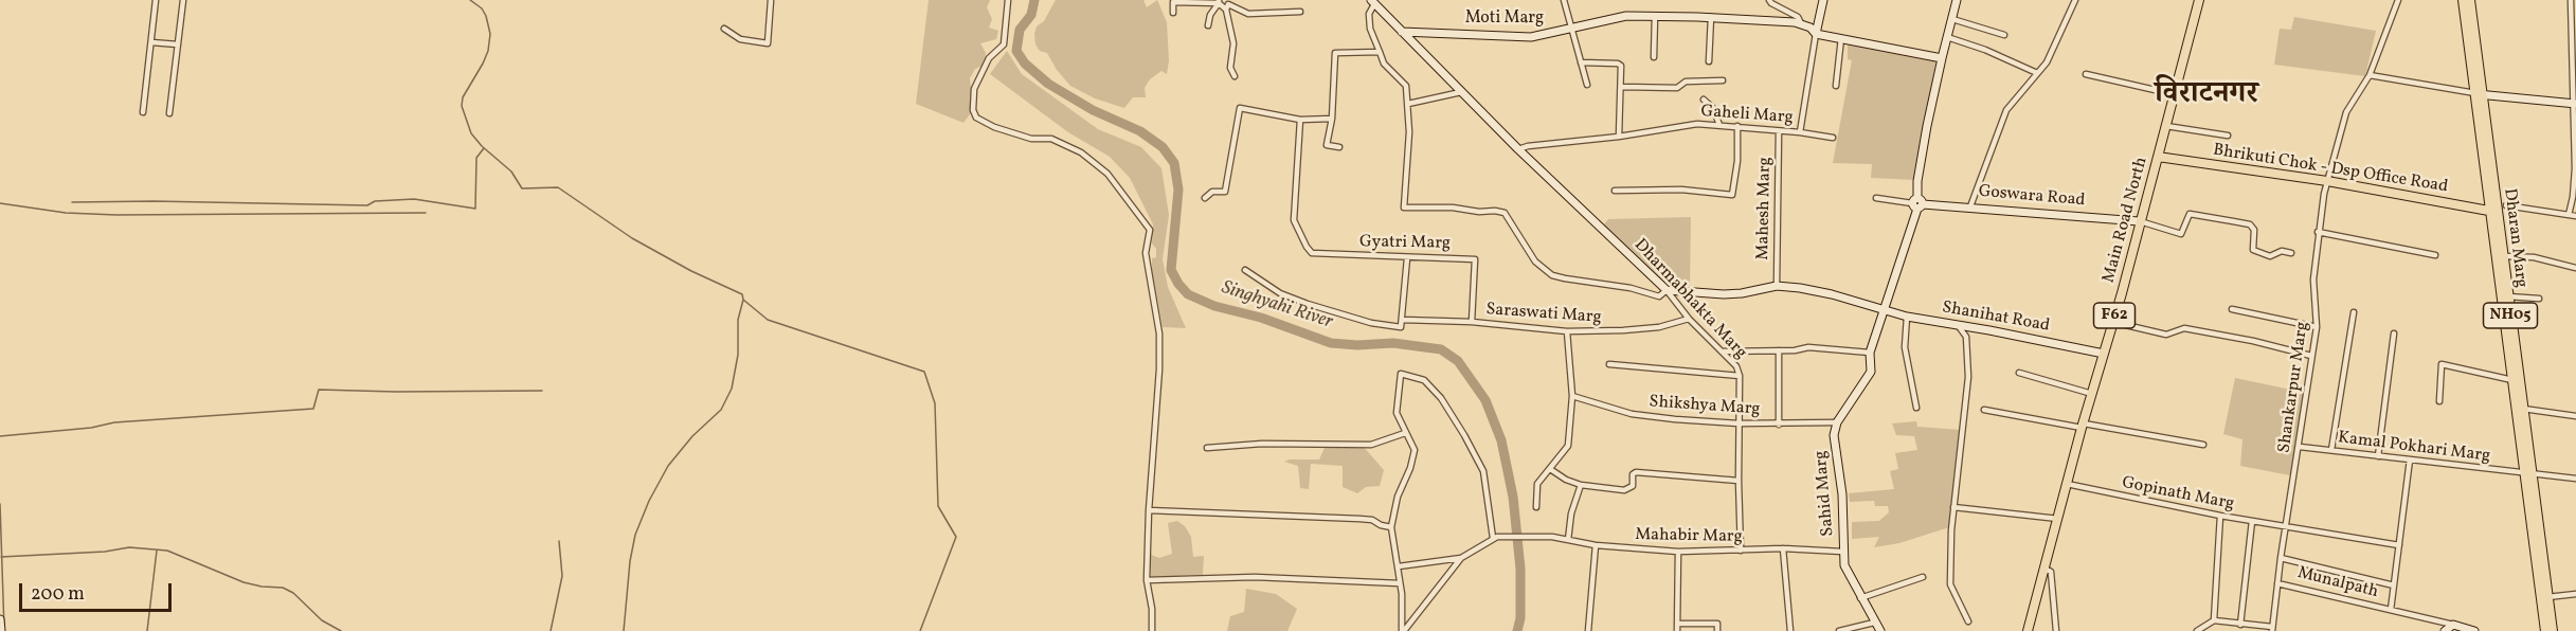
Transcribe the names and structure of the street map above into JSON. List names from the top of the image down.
{
  "streets": {
    "main road": [
      "Bhrikuti Chok - Dsp Office Road",
      "Main Road North",
      "Dharan Marg",
      "F62",
      "NH05"
    ],
    "street": [
      "Moti Marg",
      "Gaheli Marg",
      "Goswara Road",
      "Mahesh Marg",
      "Gyatri Marg",
      "Dharmabhakta Marg",
      "Saraswati Marg",
      "Shanihat Road",
      "Shankarpur Marg",
      "Shikshya Marg",
      "Kamal Pokhari Marg",
      "Sahid Marg",
      "Gopinath Marg",
      "Mahabir Marg",
      "Munalpath"
    ]
  },
  "crossings": [
    ["Moti Marg", "Dharmabhakta Marg"],
    ["Gaheli Marg", "Mahesh Marg"],
    ["Gaheli Marg", "Dharmabhakta Marg"],
    ["Bhrikuti Chok - Dsp Office Road", "Main Road North"],
    ["Bhrikuti Chok - Dsp Office Road", "Dharan Marg"],
    ["Bhrikuti Chok - Dsp Office Road", "Shankarpur Marg"],
    ["Goswara Road", "Main Road North"],
    ["Mahesh Marg", "Shanihat Road"],
    ["Main Road North", "Shanihat Road"],
    ["Main Road North", "Gopinath Marg"],
    ["Dharan Marg", "Kamal Pokhari Marg"],
    ["Gyatri Marg", "Saraswati Marg"],
    ["Dharmabhakta Marg", "Saraswati Marg"],
    ["Dharmabhakta Marg", "Shikshya Marg"],
    ["Dharmabhakta Marg", "Mahabir Marg"],
    ["Shankarpur Marg", "Kamal Pokhari Marg"],
    ["Shankarpur Marg", "Gopinath Marg"],
    ["Shankarpur Marg", "Munalpath"],
    ["Shikshya Marg", "Sahid Marg"],
    ["Sahid Marg", "Mahabir Marg"]
  ],
  "districts": ["विराटनगर"],
  "water": ["Singhyahi River"],
  "scale_bar": "200 m"
}
